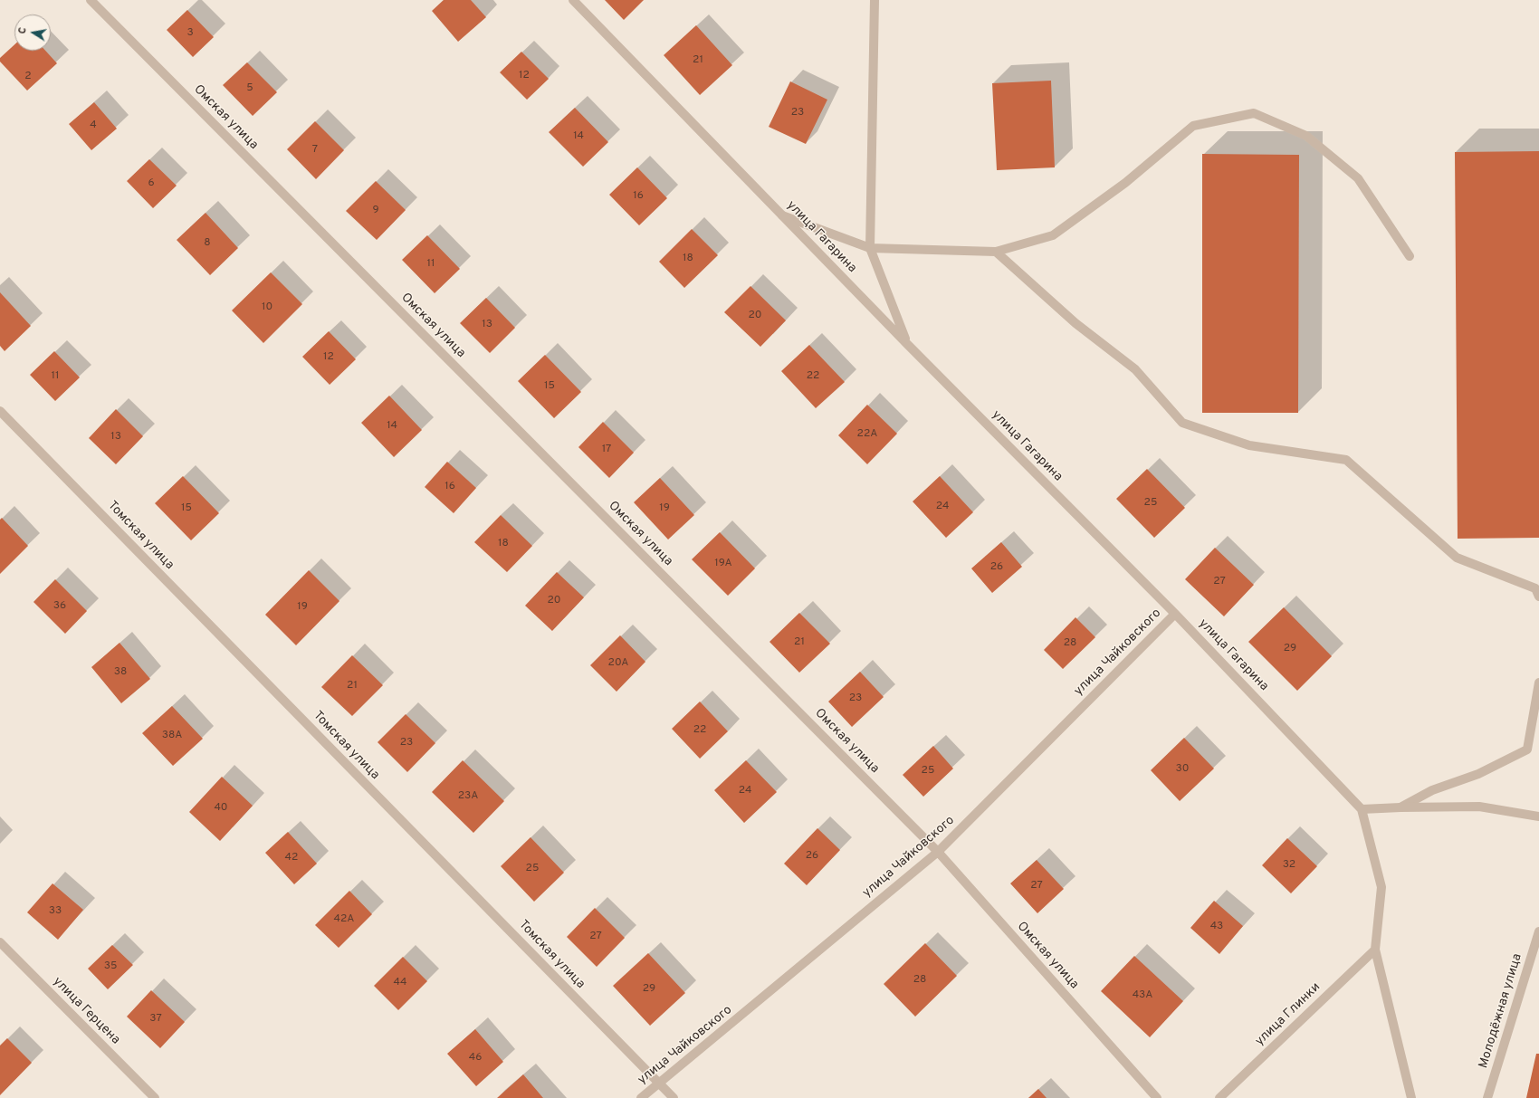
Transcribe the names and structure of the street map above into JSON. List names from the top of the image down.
{
  "streets": {
    "street": [
      "Омская улица",
      "улица Гагарина",
      "Томская улица",
      "улица Чайковского",
      "улица Герцена",
      "Молодёжная улица",
      "улица Глинки"
    ]
  },
  "crossings": [
    ["Омская улица", "улица Чайковского"],
    ["улица Гагарина", "улица Чайковского"],
    ["улица Гагарина", "улица Глинки"],
    ["Томская улица", "улица Чайковского"]
  ],
  "house_numbers": [
    "3",
    "21",
    "12",
    "2",
    "5",
    "23",
    "4",
    "14",
    "7",
    "6",
    "16",
    "9",
    "8",
    "18",
    "11",
    "10",
    "20",
    "13",
    "12",
    "11",
    "22",
    "15",
    "14",
    "22А",
    "13",
    "17",
    "16",
    "25",
    "24",
    "15",
    "19",
    "18",
    "19А",
    "26",
    "27",
    "20",
    "36",
    "19",
    "21",
    "28",
    "29",
    "20А",
    "38",
    "21",
    "23",
    "22",
    "38А",
    "23",
    "30",
    "25",
    "24",
    "23А",
    "40",
    "26",
    "42",
    "32",
    "25",
    "27",
    "33",
    "42А",
    "43",
    "27",
    "35",
    "28",
    "44",
    "29",
    "43А",
    "37",
    "46"
  ],
  "north": "left"
}
